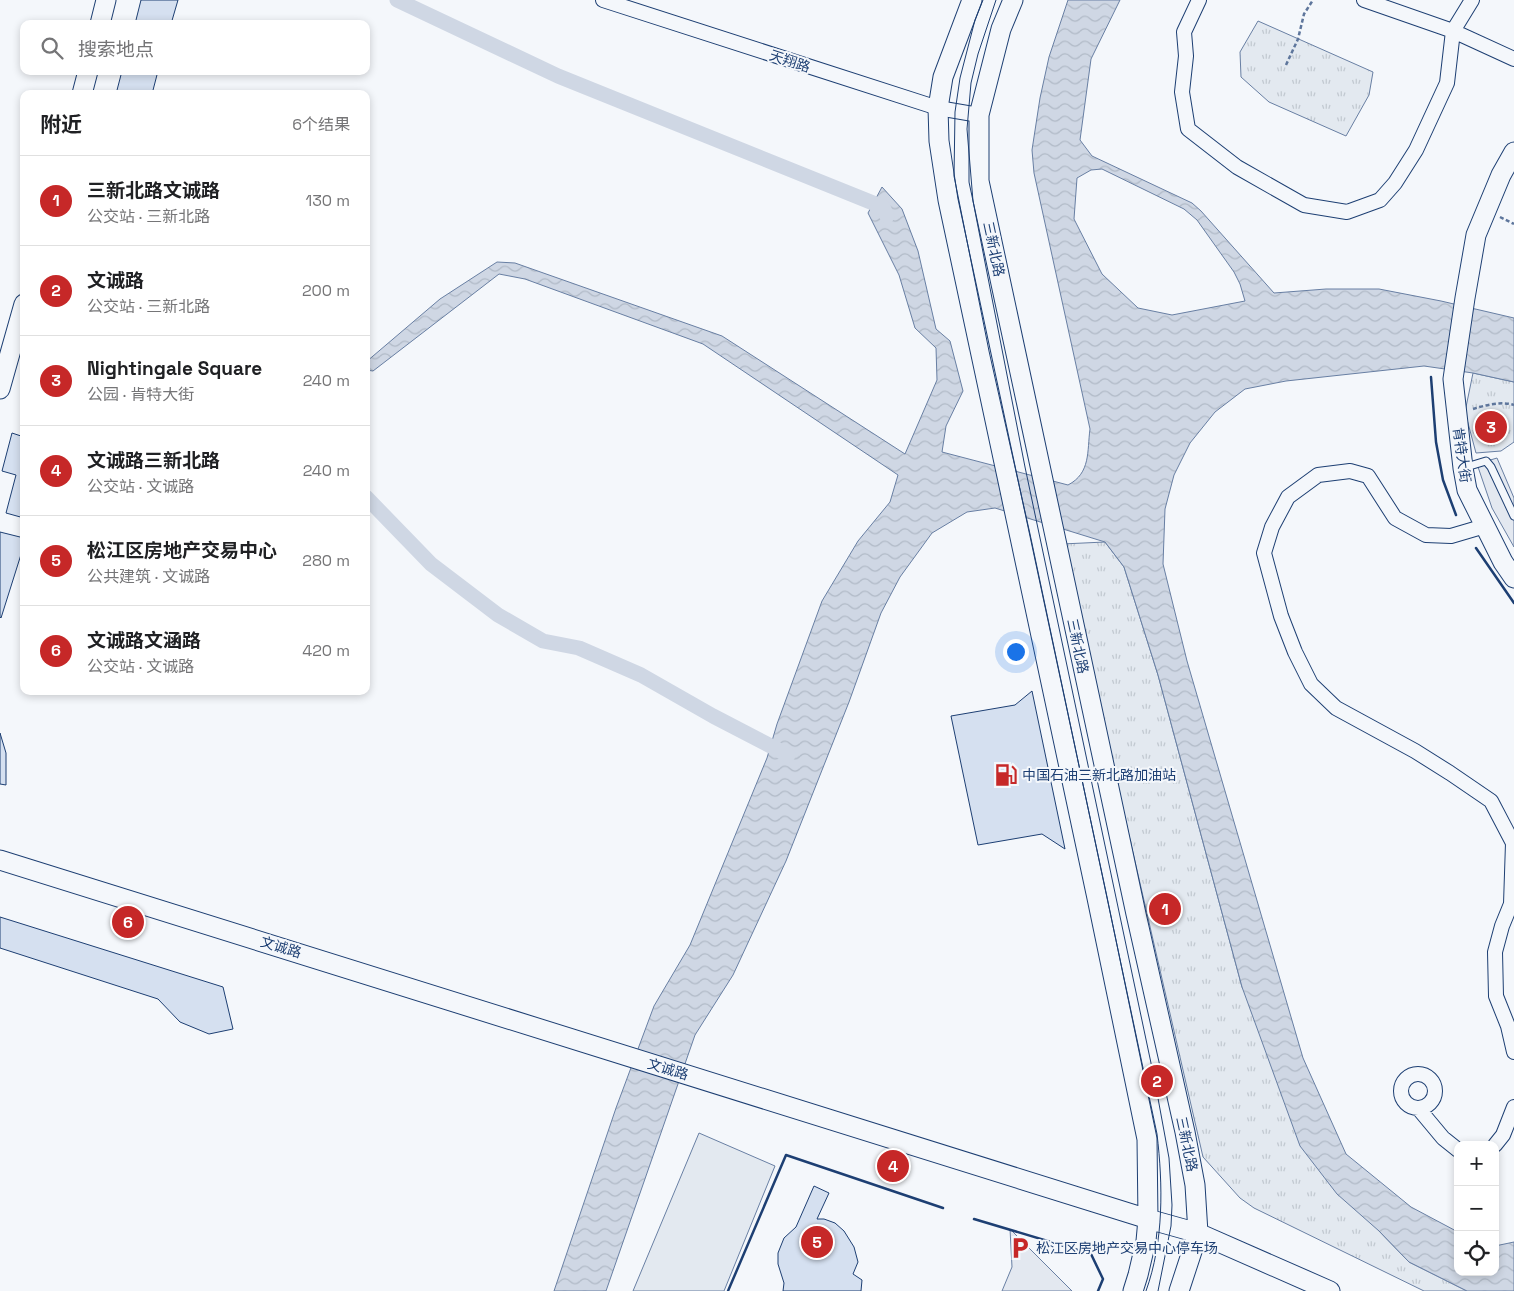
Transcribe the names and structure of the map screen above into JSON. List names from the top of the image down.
{
  "streets": {
    "main road": ["三新北路", "肯特大街", "文诚路"],
    "street": ["天翔路"]
  },
  "crossings": [
    ["天翔路", "三新北路"],
    ["三新北路", "文诚路"]
  ],
  "places": {
    "fuel station": ["中国石油三新北路加油站"],
    "parking": ["松江区房地产交易中心停车场"]
  },
  "page": {
    "search": "搜索地点",
    "heading": ["附近", "6个结果"],
    "list": [
      {
        "mark": "1",
        "name": "三新北路文诚路",
        "note": "公交站 · 三新北路",
        "value": "130 m"
      },
      {
        "mark": "2",
        "name": "文诚路",
        "note": "公交站 · 三新北路",
        "value": "200 m"
      },
      {
        "mark": "3",
        "name": "Nightingale Square",
        "note": "公园 · 肯特大街",
        "value": "240 m"
      },
      {
        "mark": "4",
        "name": "文诚路三新北路",
        "note": "公交站 · 文诚路",
        "value": "240 m"
      },
      {
        "mark": "5",
        "name": "松江区房地产交易中心",
        "note": "公共建筑 · 文诚路",
        "value": "280 m"
      },
      {
        "mark": "6",
        "name": "文诚路文涵路",
        "note": "公交站 · 文诚路",
        "value": "420 m"
      }
    ],
    "pins": [
      "3",
      "1",
      "6",
      "2",
      "4",
      "5"
    ],
    "map_buttons": ["+", "−"]
  }
}
